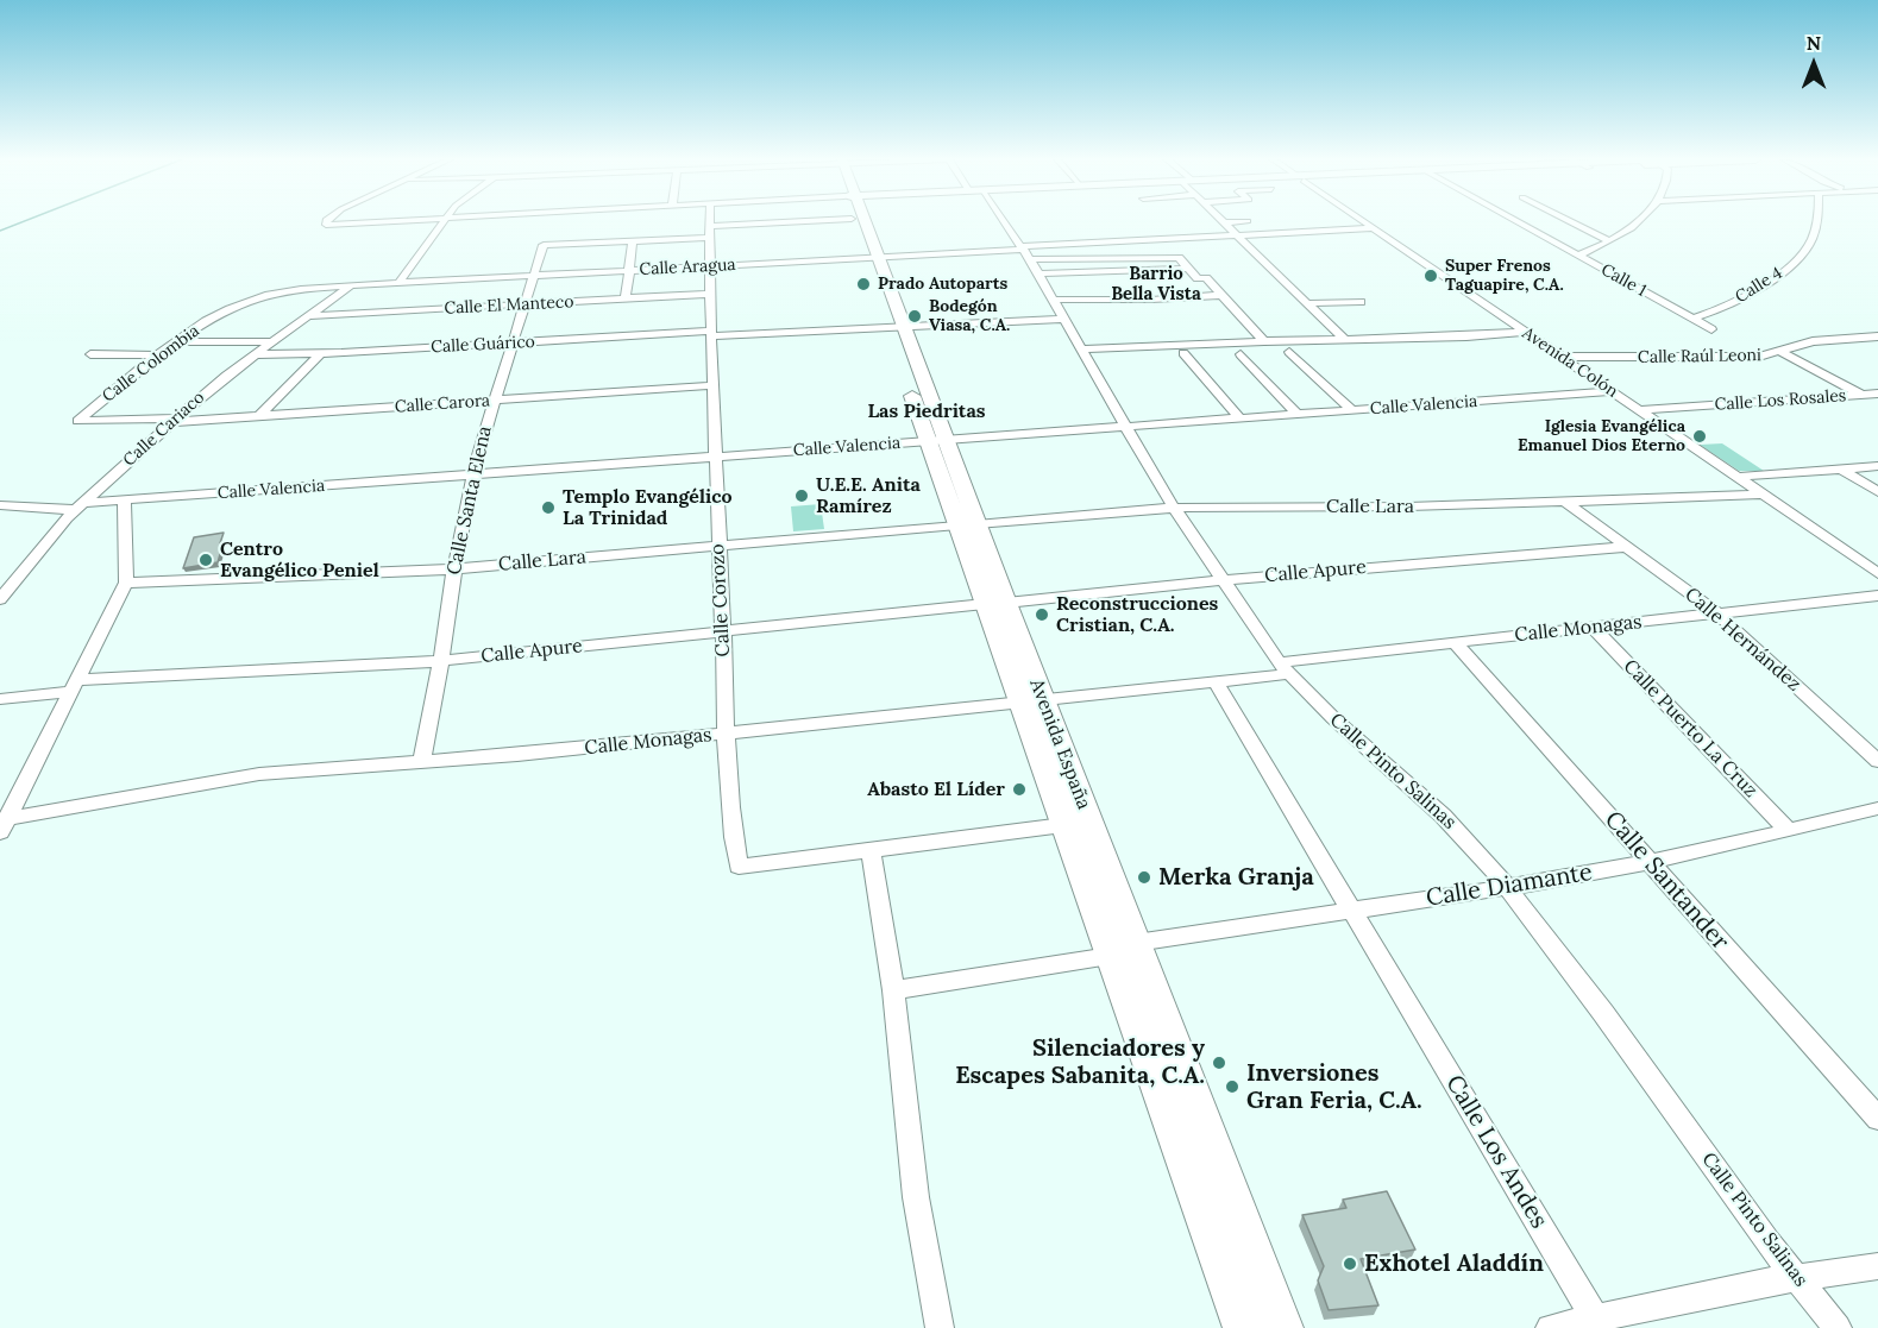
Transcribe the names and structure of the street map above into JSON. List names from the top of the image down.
{
  "streets": {
    "main road": ["Avenida España"],
    "street": [
      "Calle Aragua",
      "Calle 1",
      "Calle 4",
      "Calle El Manteco",
      "Calle Guárico",
      "Calle Raúl Leoni",
      "Avenida Colón",
      "Calle Colombia",
      "Calle Los Rosales",
      "Calle Carora",
      "Calle Valencia",
      "Calle Cariaco",
      "Calle Santa Elena",
      "Calle Lara",
      "Calle Apure",
      "Calle Corozo",
      "Calle Monagas",
      "Calle Hernández",
      "Calle Puerto La Cruz",
      "Calle Pinto Salinas",
      "Calle Santander",
      "Calle Diamante",
      "Calle Los Andes"
    ]
  },
  "crossings": [
    ["Calle Aragua", "Avenida Colón"],
    ["Calle Aragua", "Calle Colombia"],
    ["Calle Aragua", "Calle Cariaco"],
    ["Calle Aragua", "Calle Santa Elena"],
    ["Calle Aragua", "Calle Corozo"],
    ["Calle Aragua", "Avenida España"],
    ["Calle Aragua", "Calle Pinto Salinas"],
    ["Calle 1", "Calle 4"],
    ["Calle El Manteco", "Calle Cariaco"],
    ["Calle El Manteco", "Calle Santa Elena"],
    ["Calle El Manteco", "Calle Corozo"],
    ["Calle Guárico", "Calle Cariaco"],
    ["Calle Guárico", "Calle Santa Elena"],
    ["Calle Guárico", "Calle Corozo"],
    ["Calle Guárico", "Avenida España"],
    ["Calle Guárico", "Calle Pinto Salinas"],
    ["Calle Raúl Leoni", "Avenida Colón"],
    ["Avenida Colón", "Calle Los Rosales"],
    ["Avenida Colón", "Calle Valencia"],
    ["Avenida Colón", "Calle Lara"],
    ["Calle Colombia", "Calle Carora"],
    ["Calle Colombia", "Calle Cariaco"],
    ["Calle Carora", "Calle Cariaco"],
    ["Calle Carora", "Calle Santa Elena"],
    ["Calle Carora", "Calle Corozo"],
    ["Calle Valencia", "Calle Cariaco"],
    ["Calle Valencia", "Calle Santa Elena"],
    ["Calle Valencia", "Calle Corozo"],
    ["Calle Valencia", "Avenida España"],
    ["Calle Valencia", "Calle Pinto Salinas"],
    ["Calle Santa Elena", "Calle Lara"],
    ["Calle Santa Elena", "Calle Apure"],
    ["Calle Santa Elena", "Calle Monagas"],
    ["Calle Lara", "Calle Corozo"],
    ["Calle Lara", "Calle Hernández"],
    ["Calle Lara", "Avenida España"],
    ["Calle Lara", "Calle Pinto Salinas"],
    ["Calle Apure", "Calle Corozo"],
    ["Calle Apure", "Calle Hernández"],
    ["Calle Apure", "Avenida España"],
    ["Calle Apure", "Calle Pinto Salinas"],
    ["Calle Corozo", "Calle Monagas"],
    ["Calle Monagas", "Calle Hernández"],
    ["Calle Monagas", "Calle Puerto La Cruz"],
    ["Calle Monagas", "Avenida España"],
    ["Calle Monagas", "Calle Pinto Salinas"],
    ["Calle Monagas", "Calle Santander"],
    ["Calle Monagas", "Calle Los Andes"],
    ["Calle Puerto La Cruz", "Calle Diamante"],
    ["Avenida España", "Calle Diamante"],
    ["Calle Pinto Salinas", "Calle Diamante"],
    ["Calle Santander", "Calle Diamante"],
    ["Calle Diamante", "Calle Los Andes"]
  ],
  "districts": ["Barrio Bella Vista", "Las Piedritas"],
  "places": [
    "Super Frenos Taguapire, C.A.",
    "Prado Autoparts",
    "Bodegón Viasa, C.A.",
    "Iglesia Evangélica Emanuel Dios Eterno",
    "U.E.E. Anita Ramírez",
    "Templo Evangélico La Trinidad",
    "Centro Evangélico Peniel",
    "Reconstrucciones Cristian, C.A.",
    "Abasto El Líder",
    "Merka Granja",
    "Silenciadores y Escapes Sabanita, C.A.",
    "Inversiones Gran Feria, C.A.",
    "Exhotel Aladdín"
  ],
  "north": "top"
}
